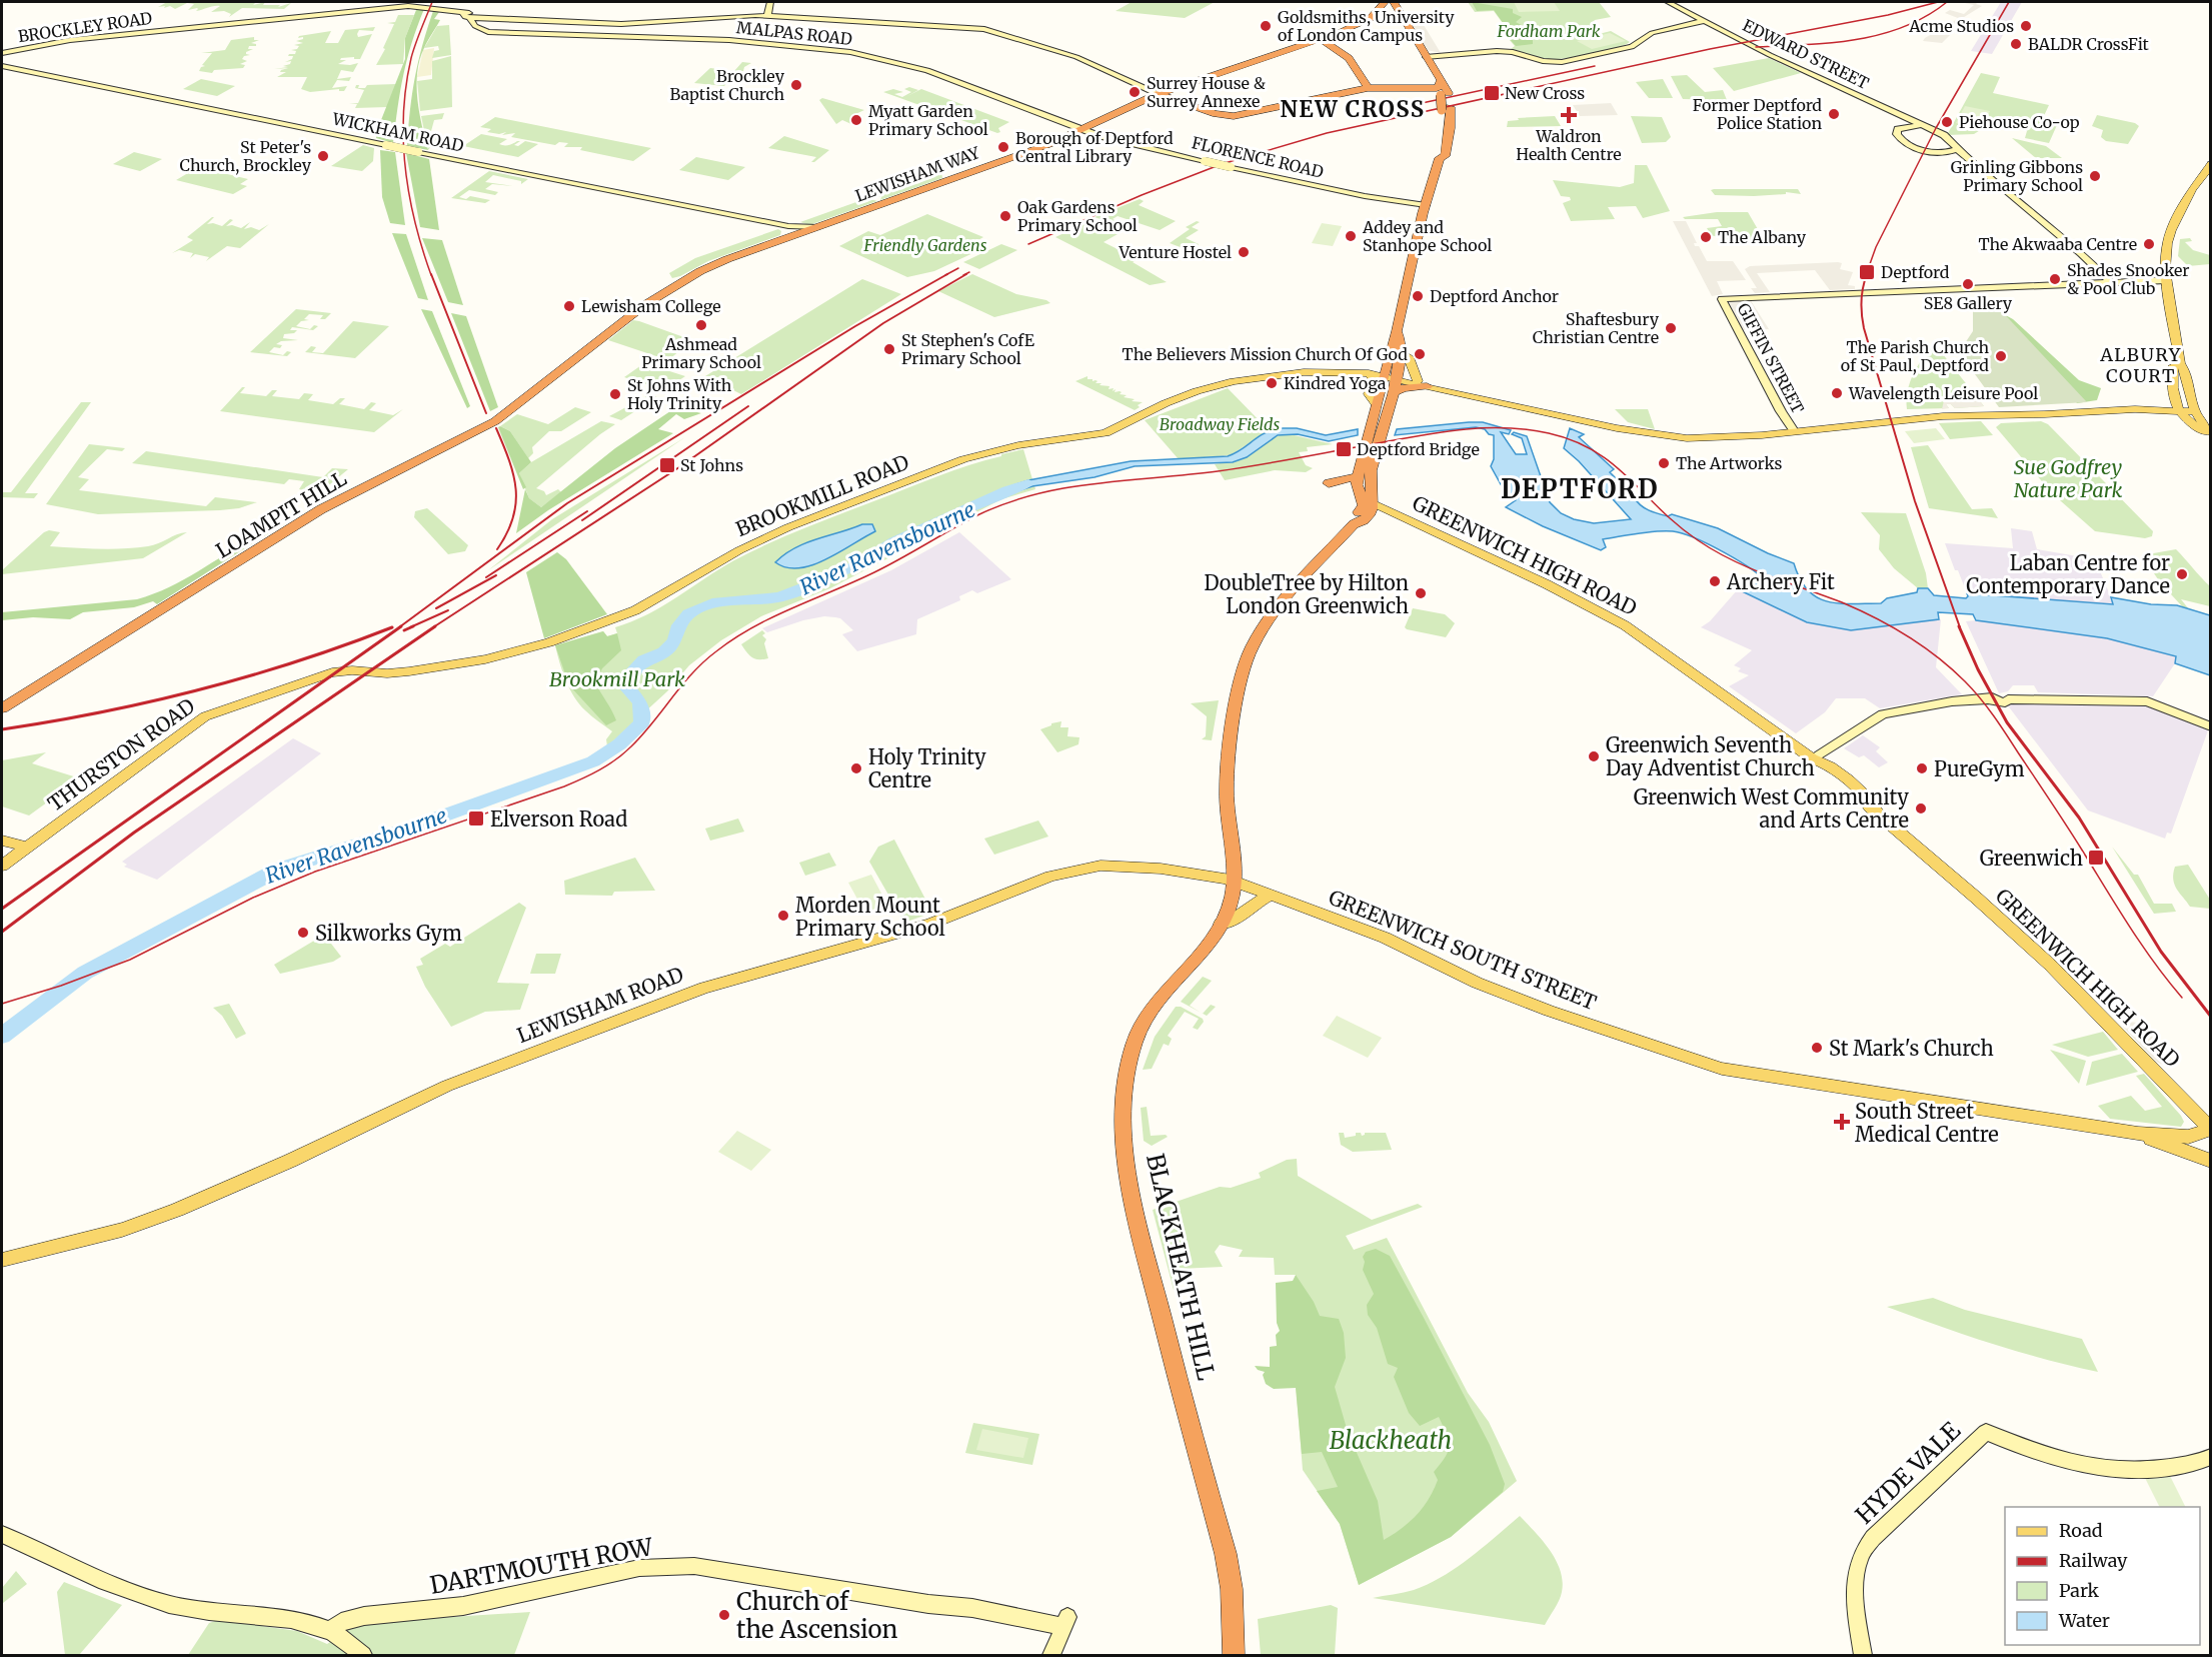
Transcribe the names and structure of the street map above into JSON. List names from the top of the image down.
{
  "streets": {
    "highway": ["LEWISHAM WAY", "LOAMPIT HILL", "BLACKHEATH HILL"],
    "main road": [
      "BROOKMILL ROAD",
      "GREENWICH HIGH ROAD",
      "THURSTON ROAD",
      "GREENWICH SOUTH STREET",
      "LEWISHAM ROAD"
    ],
    "street": [
      "BROCKLEY ROAD",
      "MALPAS ROAD",
      "EDWARD STREET",
      "WICKHAM ROAD",
      "FLORENCE ROAD",
      "GIFFIN STREET",
      "HYDE VALE",
      "DARTMOUTH ROW"
    ]
  },
  "crossings": [
    ["BROCKLEY ROAD", "MALPAS ROAD"],
    ["MALPAS ROAD", "FLORENCE ROAD"],
    ["MALPAS ROAD", "LEWISHAM WAY"],
    ["EDWARD STREET", "GIFFIN STREET"],
    ["WICKHAM ROAD", "LEWISHAM WAY"],
    ["FLORENCE ROAD", "LEWISHAM WAY"],
    ["LEWISHAM WAY", "LOAMPIT HILL"],
    ["GIFFIN STREET", "BROOKMILL ROAD"],
    ["BROOKMILL ROAD", "THURSTON ROAD"],
    ["GREENWICH HIGH ROAD", "GREENWICH SOUTH STREET"],
    ["GREENWICH HIGH ROAD", "BLACKHEATH HILL"],
    ["GREENWICH SOUTH STREET", "LEWISHAM ROAD"],
    ["GREENWICH SOUTH STREET", "BLACKHEATH HILL"],
    ["LEWISHAM ROAD", "BLACKHEATH HILL"]
  ],
  "districts": ["NEW CROSS", "ALBURY COURT", "DEPTFORD"],
  "water": ["River Ravensbourne"],
  "parks": [
    "Fordham Park",
    "Friendly Gardens",
    "Broadway Fields",
    "Sue Godfrey Nature Park",
    "Brookmill Park",
    "Blackheath"
  ],
  "places": {
    "other": [
      "Goldsmiths, University of London Campus",
      "Acme Studios",
      "BALDR CrossFit",
      "Brockley Baptist Church",
      "Surrey House & Surrey Annexe",
      "Former Deptford Police Station",
      "Myatt Garden Primary School",
      "Piehouse Co-op",
      "Borough of Deptford Central Library",
      "St Peter's Church, Brockley",
      "Grinling Gibbons Primary School",
      "Oak Gardens Primary School",
      "Addey and Stanhope School",
      "The Albany",
      "The Akwaaba Centre",
      "Venture Hostel",
      "Shades Snooker & Pool Club",
      "SE8 Gallery",
      "Deptford Anchor",
      "Lewisham College",
      "Ashmead Primary School",
      "Shaftesbury Christian Centre",
      "St Stephen's CofE Primary School",
      "The Believers Mission Church Of God",
      "The Parish Church of St Paul, Deptford",
      "Kindred Yoga",
      "Wavelength Leisure Pool",
      "St Johns With Holy Trinity",
      "The Artworks",
      "Laban Centre for Contemporary Dance",
      "Archery Fit",
      "DoubleTree by Hilton London Greenwich",
      "Greenwich Seventh Day Adventist Church",
      "Holy Trinity Centre",
      "PureGym",
      "Greenwich West Community and Arts Centre",
      "Morden Mount Primary School",
      "Silkworks Gym",
      "St Mark's Church",
      "Church of the Ascension"
    ],
    "transit": [
      "New Cross",
      "Deptford",
      "Deptford Bridge",
      "St Johns",
      "Elverson Road",
      "Greenwich"
    ],
    "health": ["Waldron Health Centre", "South Street Medical Centre"]
  },
  "legend": [
    "Road",
    "Railway",
    "Park",
    "Water"
  ]
}
